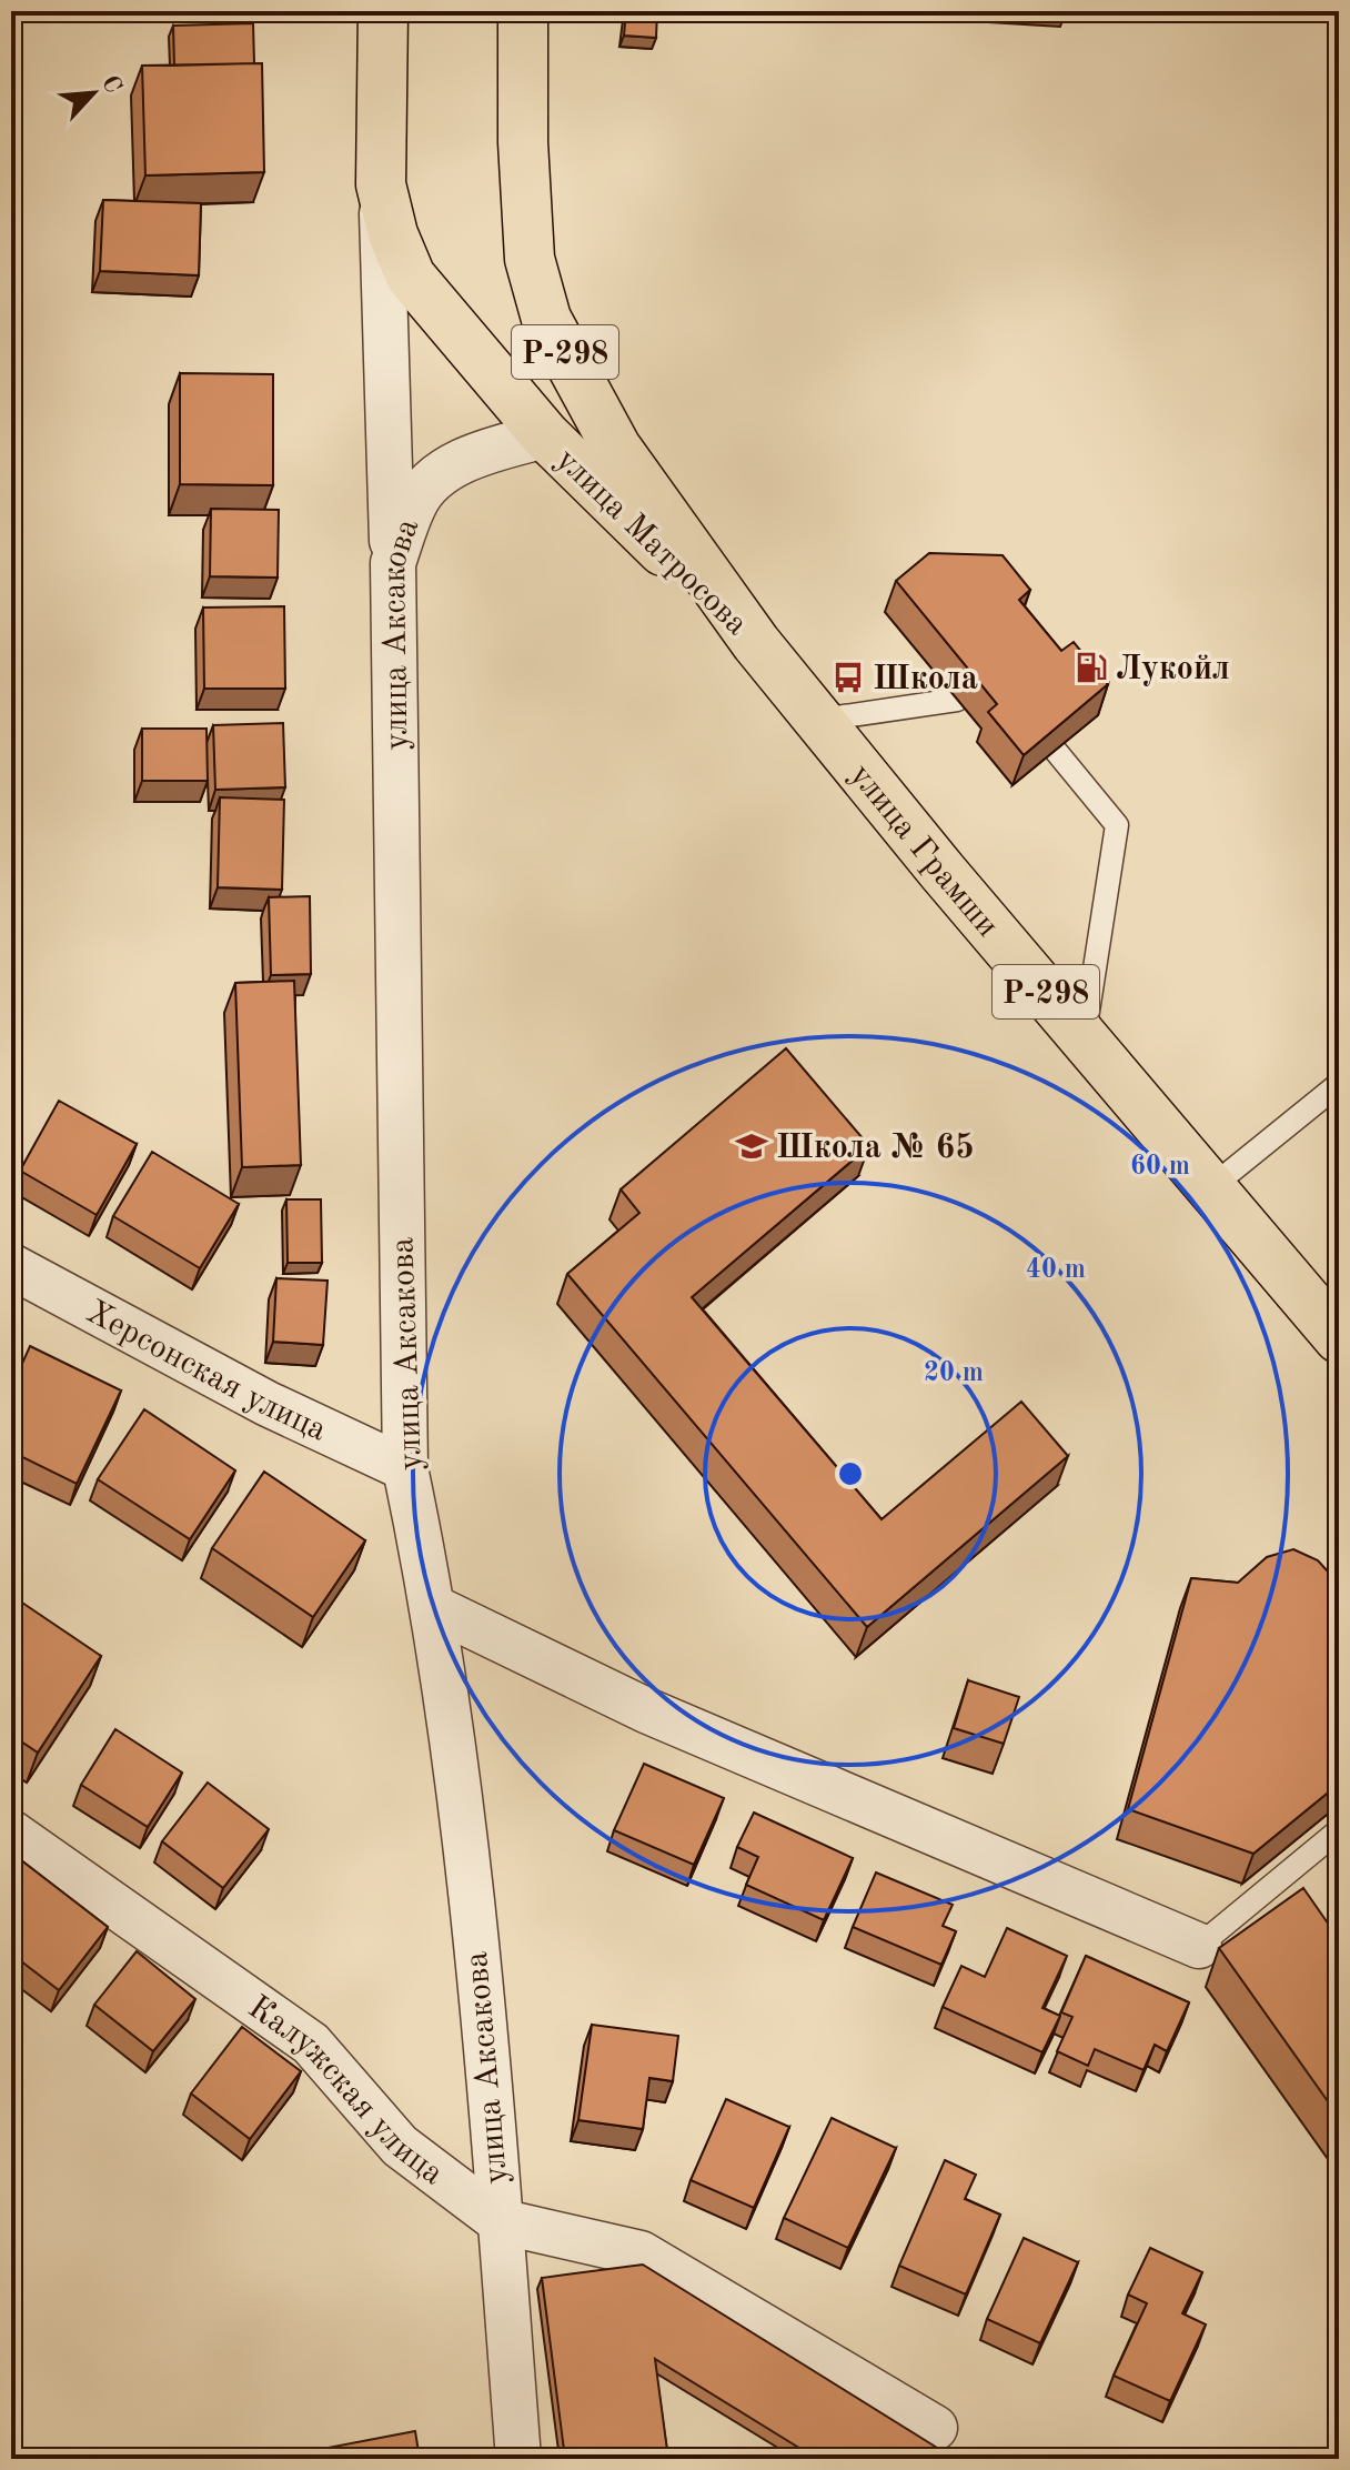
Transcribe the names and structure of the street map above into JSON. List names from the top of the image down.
{
  "streets": {
    "highway": ["Р-298", "улица Матросова", "улица Грамши"],
    "street": ["улица Аксакова", "Херсонская улица", "Калужская улица"]
  },
  "crossings": [
    ["улица Матросова", "улица Аксакова"],
    ["улица Матросова", "улица Грамши"],
    ["улица Аксакова", "Херсонская улица"],
    ["улица Аксакова", "Калужская улица"]
  ],
  "places": {
    "fuel station": ["Лукойл"],
    "bus stop": ["Школа"],
    "school or university": ["Школа № 65"]
  },
  "north": "top right",
  "rings": ["60 m", "40 m", "20 m"]
}
